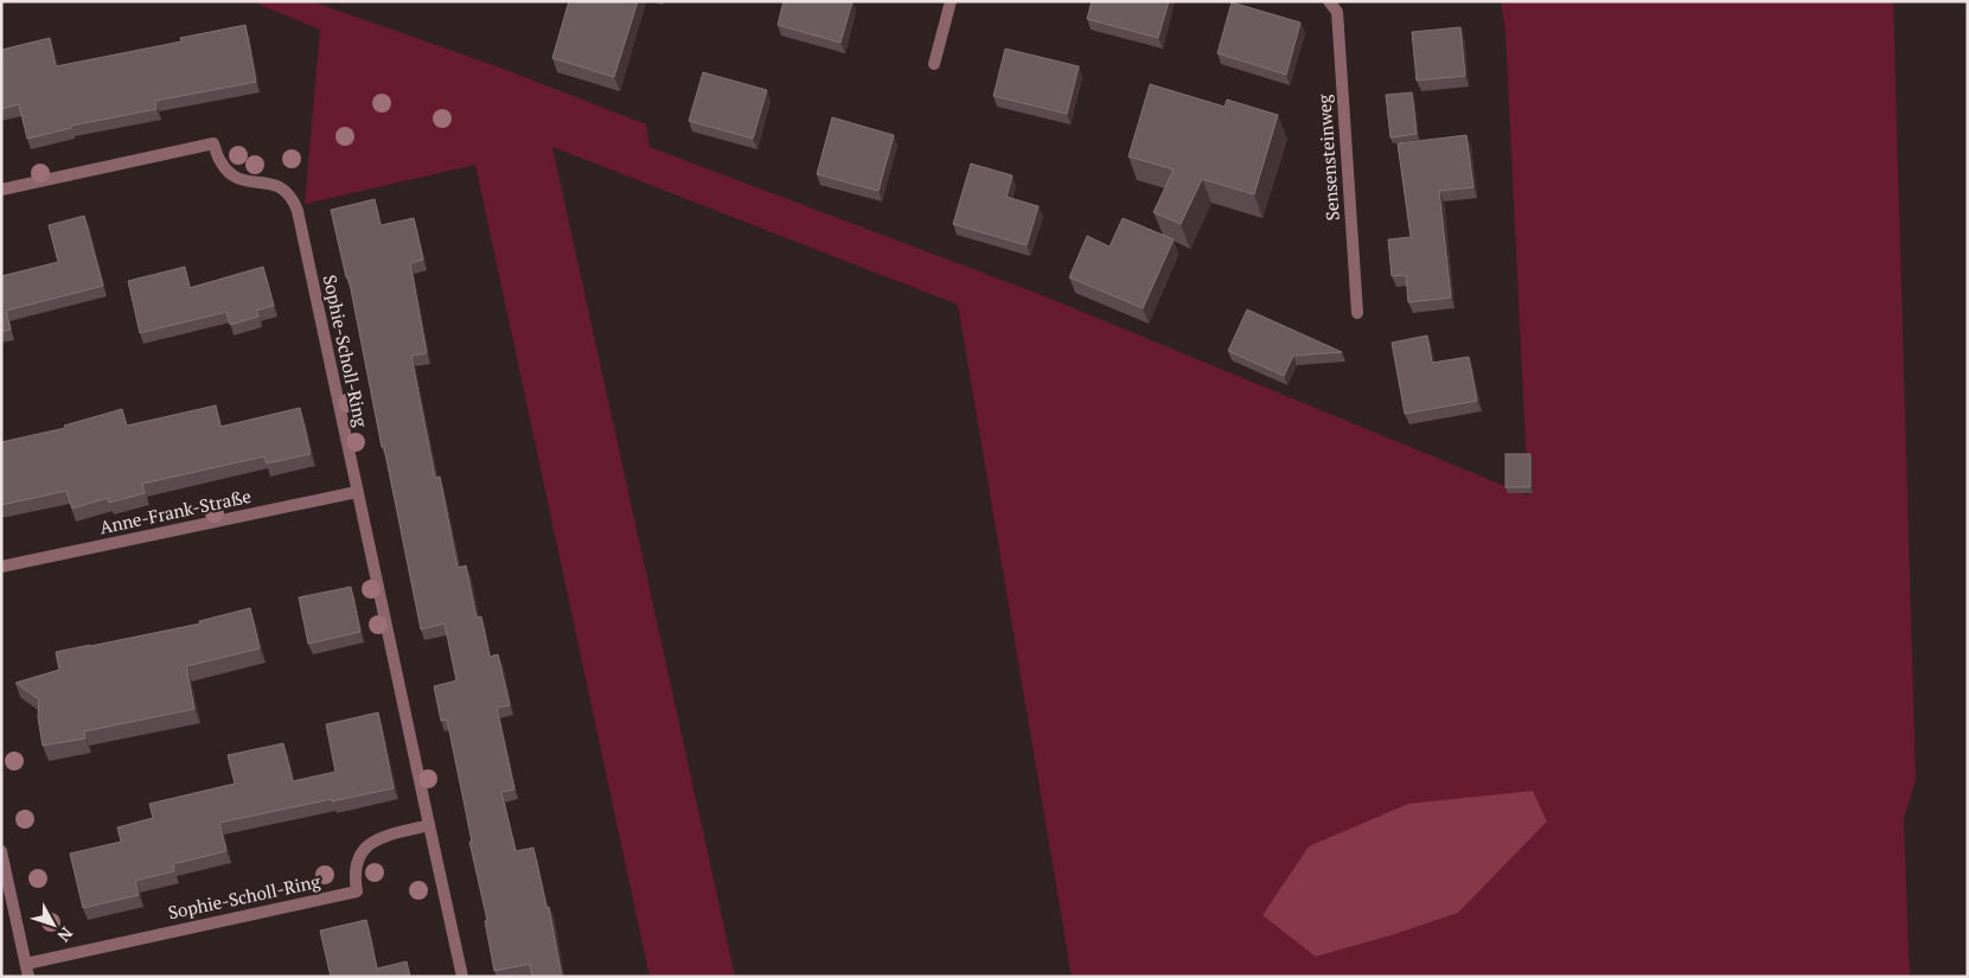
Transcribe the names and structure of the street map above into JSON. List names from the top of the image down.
{
  "streets": {
    "street": ["Sensensteinweg", "Sophie-Scholl-Ring", "Anne-Frank-Straße"]
  },
  "crossings": [
    ["Sophie-Scholl-Ring", "Anne-Frank-Straße"]
  ],
  "north": "bottom right"
}
